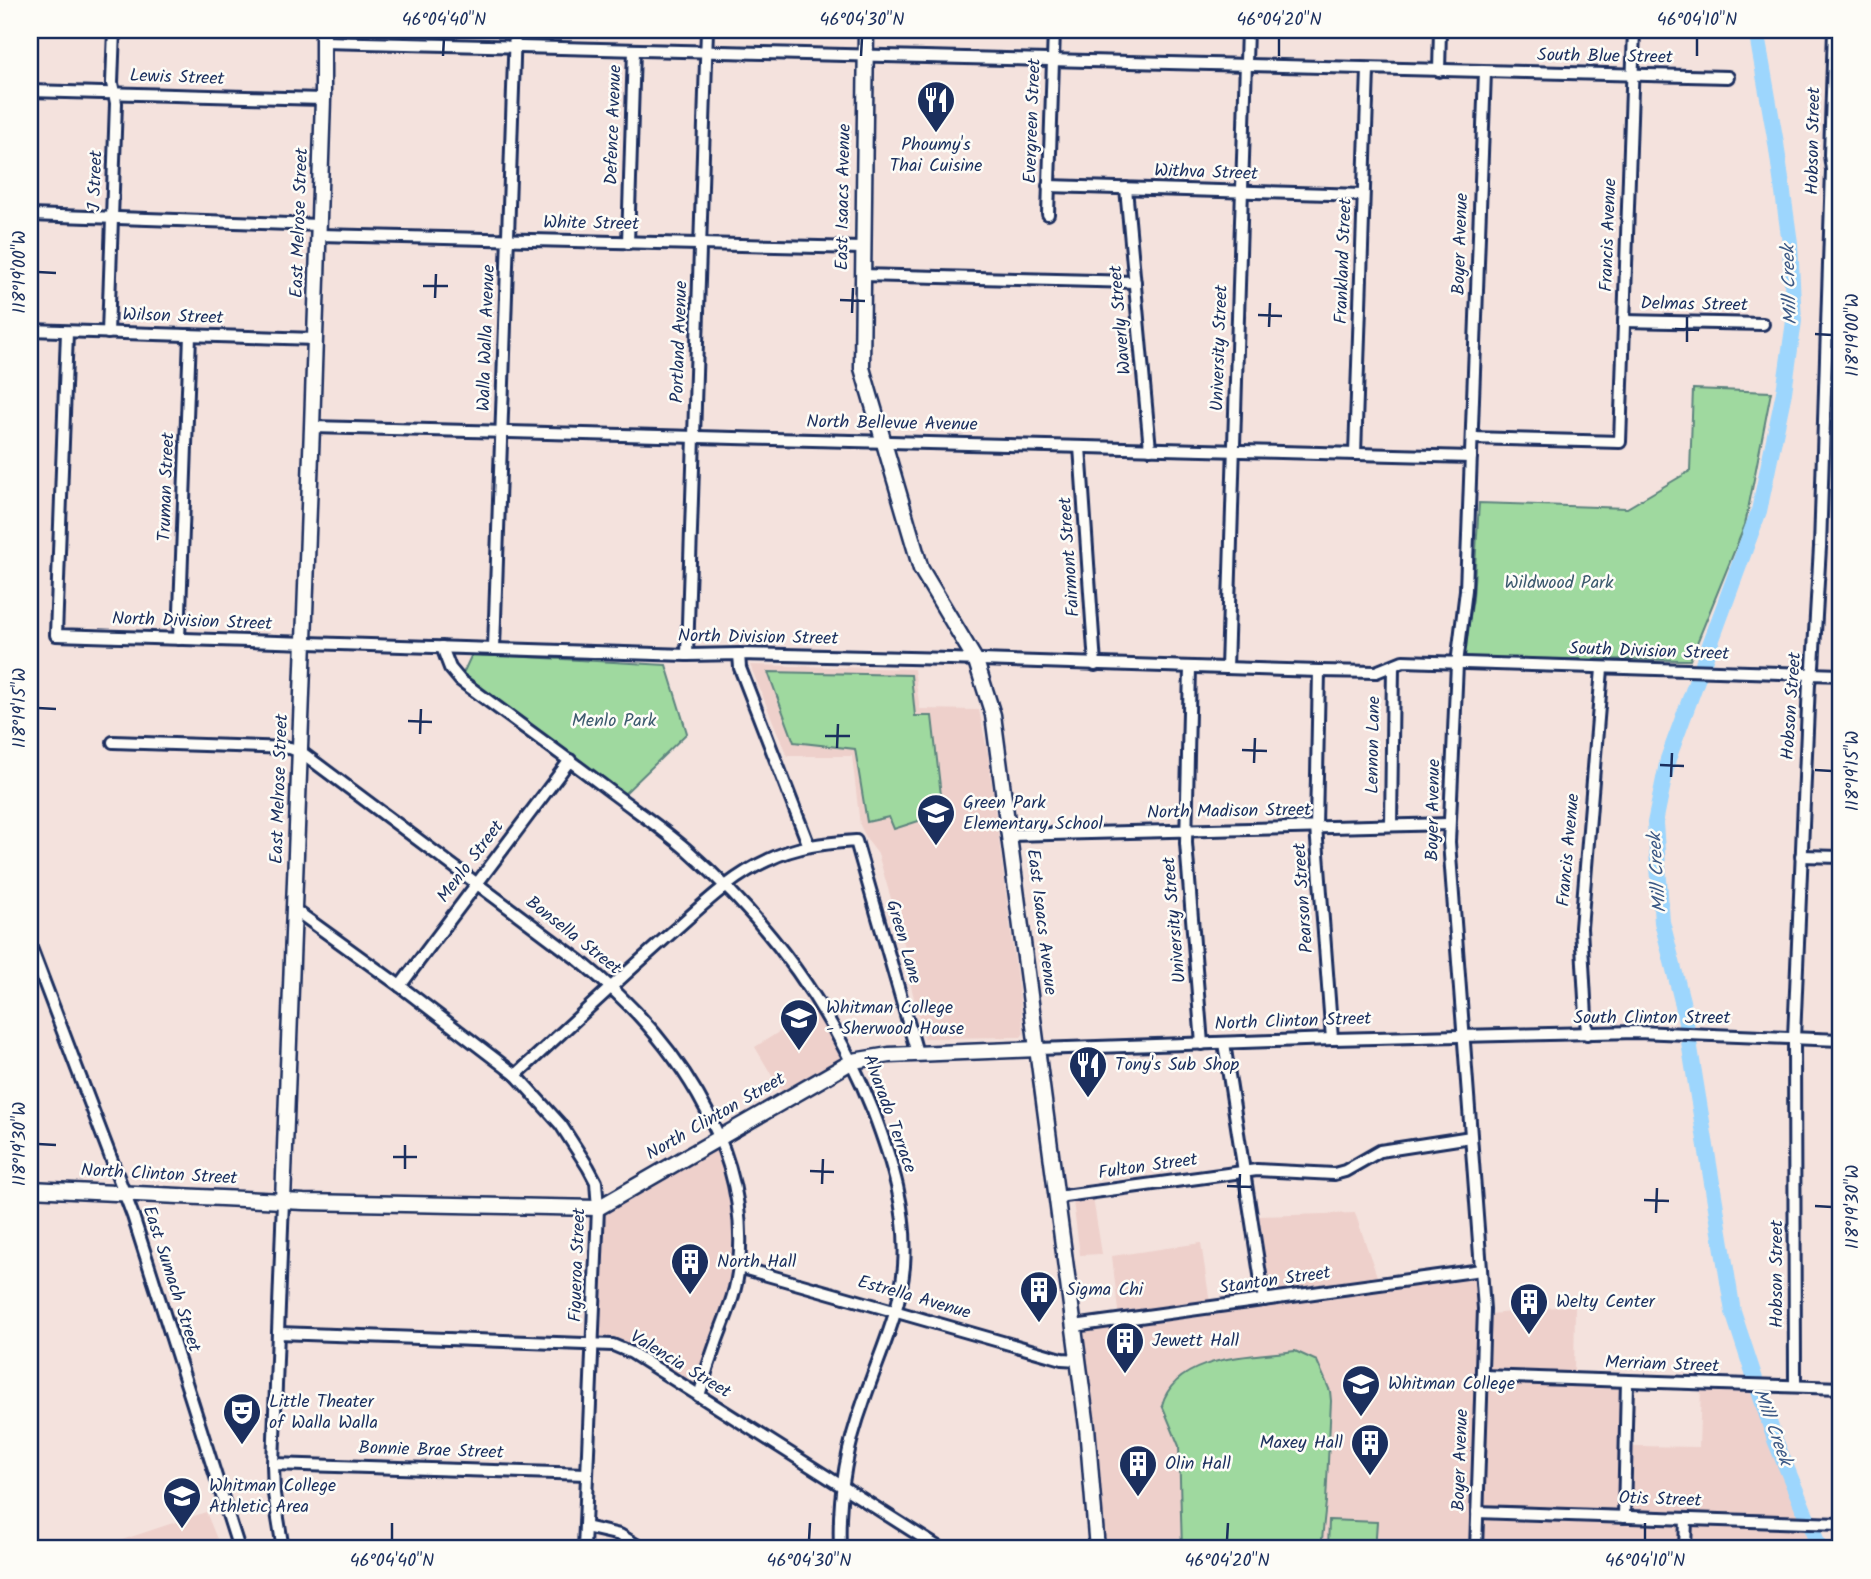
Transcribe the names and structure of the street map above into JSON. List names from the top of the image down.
{
  "streets": {
    "main road": ["East Isaacs Avenue", "East Melrose Street", "North Clinton Street"],
    "street": [
      "South Blue Street",
      "Lewis Street",
      "Evergreen Street",
      "Defence Avenue",
      "Hobson Street",
      "Withva Street",
      "J Street",
      "White Street",
      "Francis Avenue",
      "Boyer Avenue",
      "Frankland Street",
      "Delmas Street",
      "Wilson Street",
      "Waverly Street",
      "Walla Walla Avenue",
      "Portland Avenue",
      "University Street",
      "North Bellevue Avenue",
      "Truman Street",
      "Fairmont Street",
      "North Division Street",
      "South Division Street",
      "Lennon Lane",
      "North Madison Street",
      "Menlo Street",
      "Pearson Street",
      "Bonsella Street",
      "Green Lane",
      "South Clinton Street",
      "Alvarado Terrace",
      "Fulton Street",
      "Figueroa Street",
      "East Sumach Street",
      "Stanton Street",
      "Estrella Avenue",
      "Valencia Street",
      "Merriam Street",
      "Bonnie Brae Street",
      "Otis Street"
    ]
  },
  "crossings": [
    ["South Blue Street", "Evergreen Street"],
    ["South Blue Street", "Defence Avenue"],
    ["South Blue Street", "East Isaacs Avenue"],
    ["South Blue Street", "East Melrose Street"],
    ["South Blue Street", "Francis Avenue"],
    ["South Blue Street", "Boyer Avenue"],
    ["South Blue Street", "Frankland Street"],
    ["South Blue Street", "Walla Walla Avenue"],
    ["South Blue Street", "Portland Avenue"],
    ["South Blue Street", "University Street"],
    ["Lewis Street", "J Street"],
    ["Lewis Street", "East Melrose Street"],
    ["Evergreen Street", "Withva Street"],
    ["Defence Avenue", "White Street"],
    ["Hobson Street", "South Division Street"],
    ["Hobson Street", "South Clinton Street"],
    ["Hobson Street", "Merriam Street"],
    ["Withva Street", "Frankland Street"],
    ["Withva Street", "Waverly Street"],
    ["Withva Street", "University Street"],
    ["J Street", "White Street"],
    ["J Street", "Wilson Street"],
    ["East Isaacs Avenue", "White Street"],
    ["East Isaacs Avenue", "North Bellevue Avenue"],
    ["East Isaacs Avenue", "North Division Street"],
    ["East Isaacs Avenue", "North Madison Street"],
    ["East Isaacs Avenue", "North Clinton Street"],
    ["East Isaacs Avenue", "Fulton Street"],
    ["East Isaacs Avenue", "Stanton Street"],
    ["East Isaacs Avenue", "Estrella Avenue"],
    ["East Melrose Street", "White Street"],
    ["East Melrose Street", "Wilson Street"],
    ["East Melrose Street", "North Bellevue Avenue"],
    ["East Melrose Street", "North Division Street"],
    ["East Melrose Street", "Bonsella Street"],
    ["East Melrose Street", "North Clinton Street"],
    ["East Melrose Street", "Figueroa Street"],
    ["East Melrose Street", "Valencia Street"],
    ["East Melrose Street", "Bonnie Brae Street"],
    ["White Street", "Walla Walla Avenue"],
    ["White Street", "Portland Avenue"],
    ["Francis Avenue", "Boyer Avenue"],
    ["Francis Avenue", "Delmas Street"],
    ["Francis Avenue", "South Division Street"],
    ["Francis Avenue", "South Clinton Street"],
    ["Boyer Avenue", "North Bellevue Avenue"],
    ["Boyer Avenue", "North Division Street"],
    ["Boyer Avenue", "South Division Street"],
    ["Boyer Avenue", "North Madison Street"],
    ["Boyer Avenue", "South Clinton Street"],
    ["Boyer Avenue", "North Clinton Street"],
    ["Boyer Avenue", "Fulton Street"],
    ["Boyer Avenue", "Stanton Street"],
    ["Boyer Avenue", "Merriam Street"],
    ["Boyer Avenue", "Otis Street"],
    ["Frankland Street", "North Bellevue Avenue"],
    ["Wilson Street", "Truman Street"],
    ["Wilson Street", "North Division Street"],
    ["Waverly Street", "North Bellevue Avenue"],
    ["Walla Walla Avenue", "North Bellevue Avenue"],
    ["Walla Walla Avenue", "North Division Street"],
    ["Portland Avenue", "North Bellevue Avenue"],
    ["Portland Avenue", "North Division Street"],
    ["University Street", "North Bellevue Avenue"],
    ["University Street", "North Division Street"],
    ["University Street", "North Madison Street"],
    ["University Street", "North Clinton Street"],
    ["North Bellevue Avenue", "Fairmont Street"],
    ["Truman Street", "North Division Street"],
    ["Fairmont Street", "North Division Street"],
    ["North Division Street", "South Division Street"],
    ["North Division Street", "Lennon Lane"],
    ["North Division Street", "Pearson Street"],
    ["North Division Street", "Alvarado Terrace"],
    ["Lennon Lane", "North Madison Street"],
    ["North Madison Street", "Pearson Street"],
    ["Menlo Street", "Bonsella Street"],
    ["Menlo Street", "Alvarado Terrace"],
    ["Menlo Street", "Figueroa Street"],
    ["Pearson Street", "North Clinton Street"],
    ["Bonsella Street", "North Clinton Street"],
    ["Bonsella Street", "Estrella Avenue"],
    ["Bonsella Street", "Valencia Street"],
    ["Green Lane", "North Clinton Street"],
    ["South Clinton Street", "North Clinton Street"],
    ["North Clinton Street", "Alvarado Terrace"],
    ["North Clinton Street", "Figueroa Street"],
    ["North Clinton Street", "East Sumach Street"],
    ["Alvarado Terrace", "Estrella Avenue"],
    ["Alvarado Terrace", "Valencia Street"],
    ["Figueroa Street", "Valencia Street"],
    ["Figueroa Street", "Bonnie Brae Street"]
  ],
  "water": ["Mill Creek"],
  "parks": ["Wildwood Park", "Menlo Park"],
  "places": {
    "restaurant": ["Phoumy's Thai Cuisine", "Tony's Sub Shop"],
    "school or university": [
      "Green Park Elementary School",
      "Whitman College - Sherwood House",
      "Whitman College",
      "Whitman College Athletic Area"
    ],
    "building": [
      "North Hall",
      "Sigma Chi",
      "Welty Center",
      "Jewett Hall",
      "Maxey Hall",
      "Olin Hall"
    ],
    "theatre": ["Little Theater of Walla Walla"]
  },
  "coordinates": [
    "46°04'40\"N",
    "46°04'30\"N",
    "46°04'20\"N",
    "46°04'10\"N",
    "118°19'00\"W",
    "118°19'15\"W",
    "118°19'30\"W"
  ]
}
